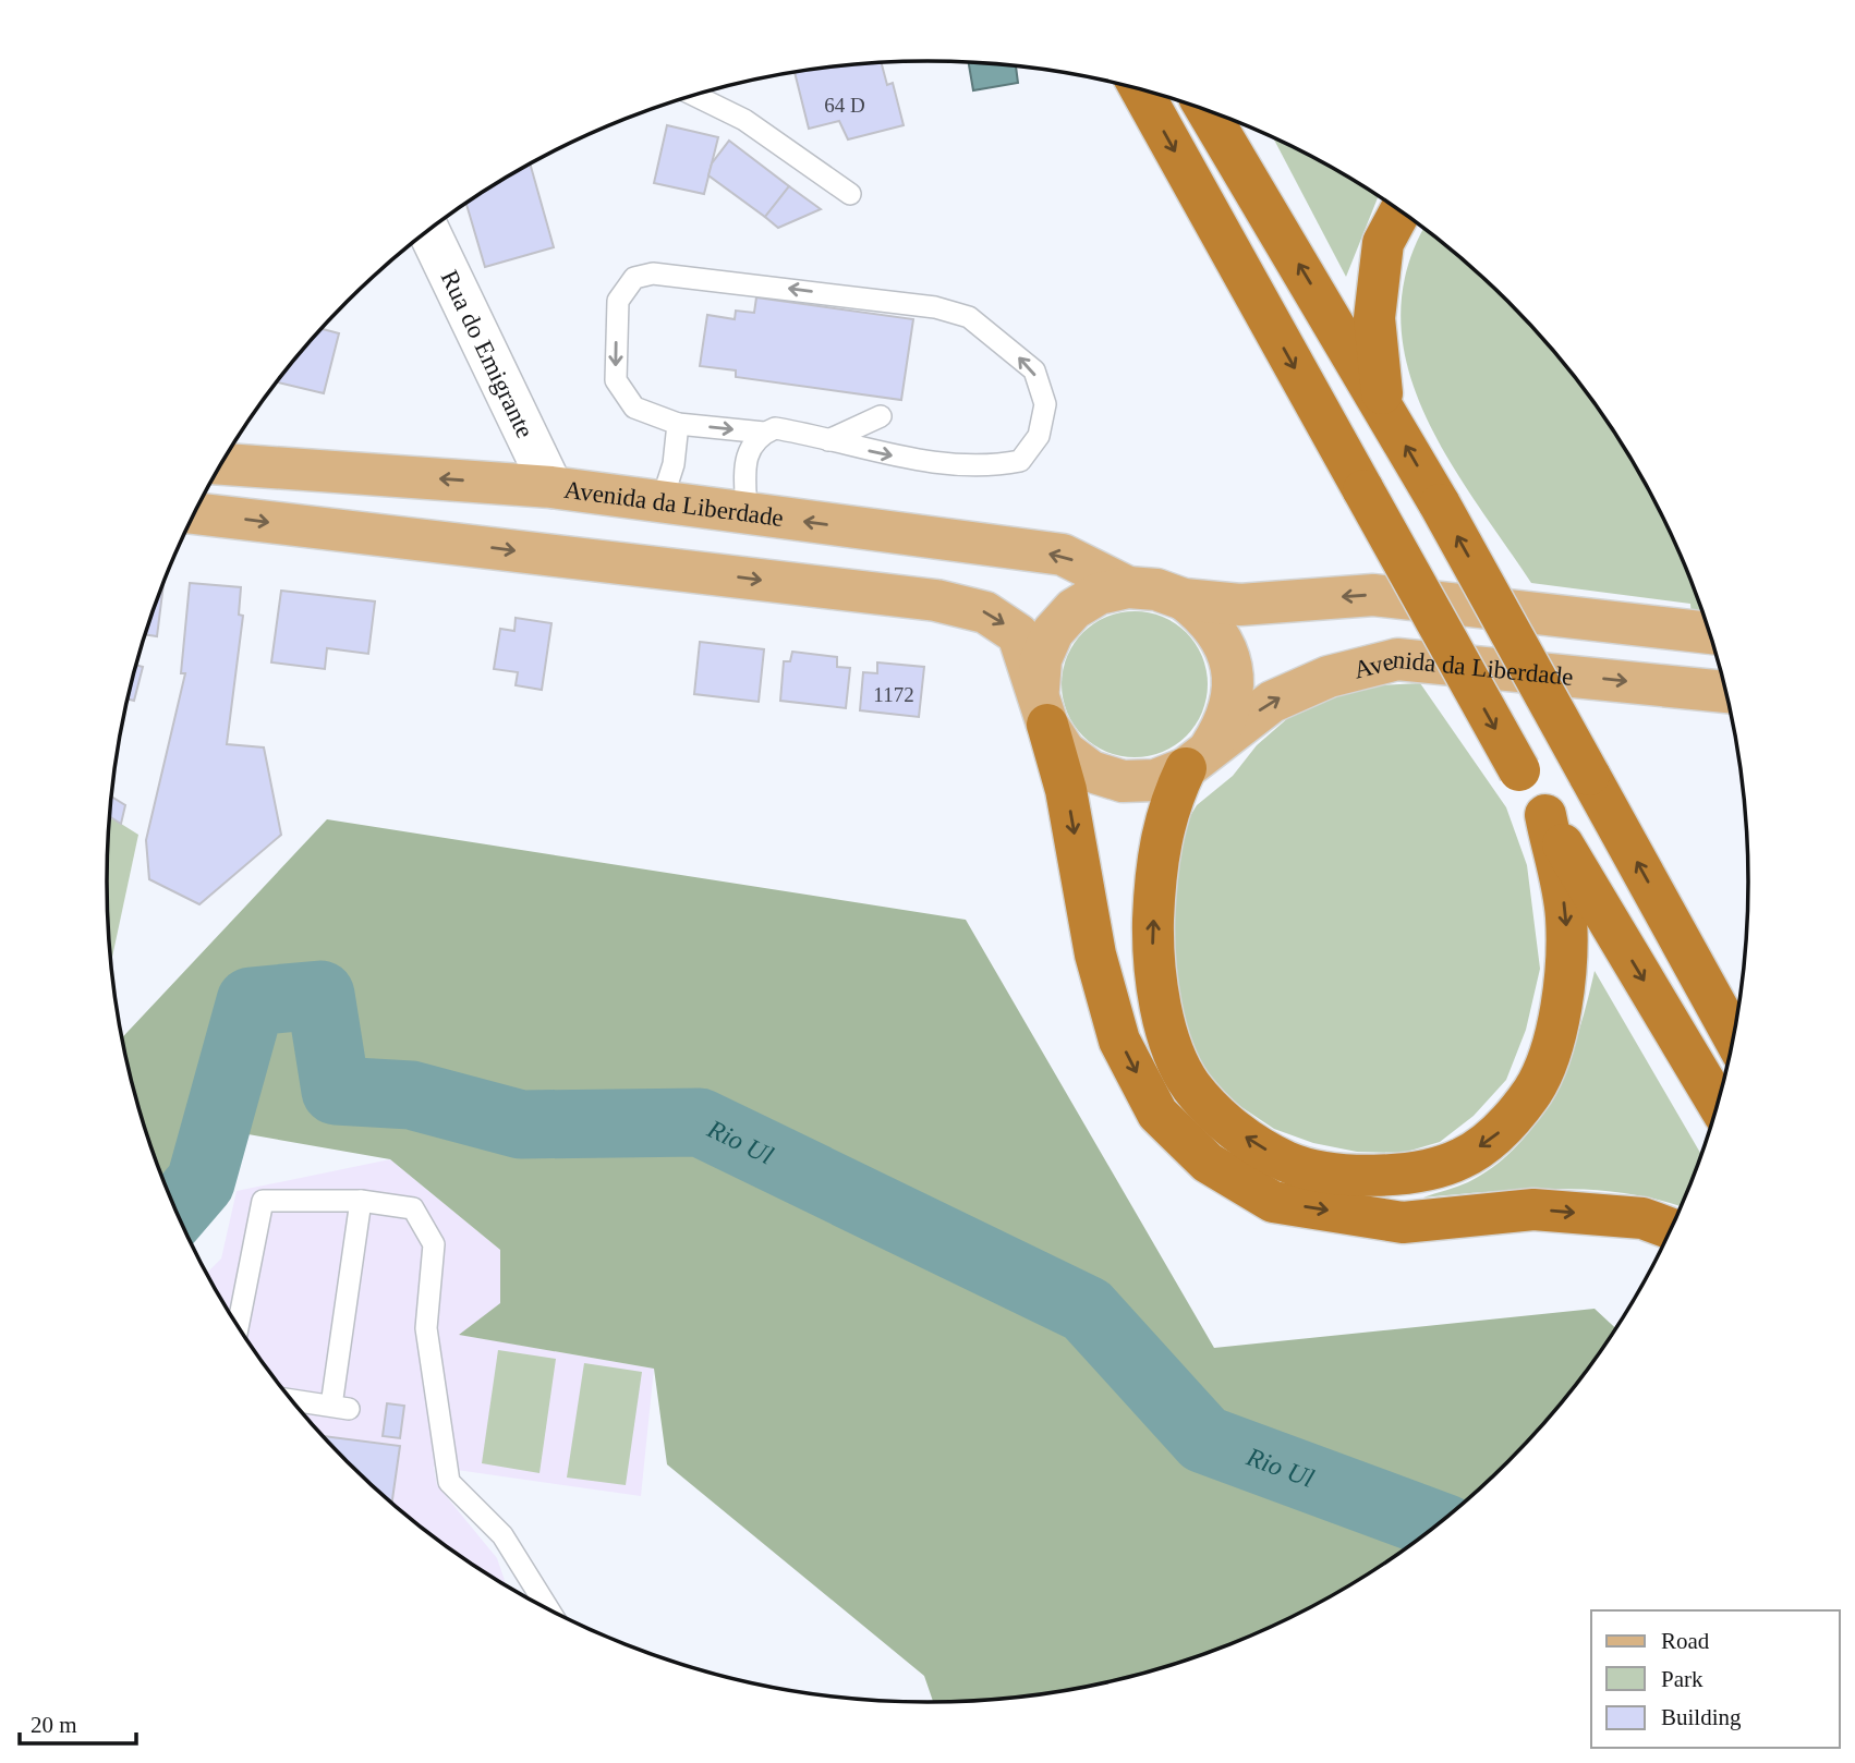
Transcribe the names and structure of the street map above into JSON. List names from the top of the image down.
{
  "streets": {
    "main road": ["Avenida da Liberdade"],
    "street": ["Rua do Emigrante"]
  },
  "crossings": [
    ["Rua do Emigrante", "Avenida da Liberdade"]
  ],
  "water": ["Rio Ul"],
  "house_numbers": ["64 D", "1172"],
  "legend": ["Road", "Park", "Building"],
  "scale_bar": "20 m"
}
